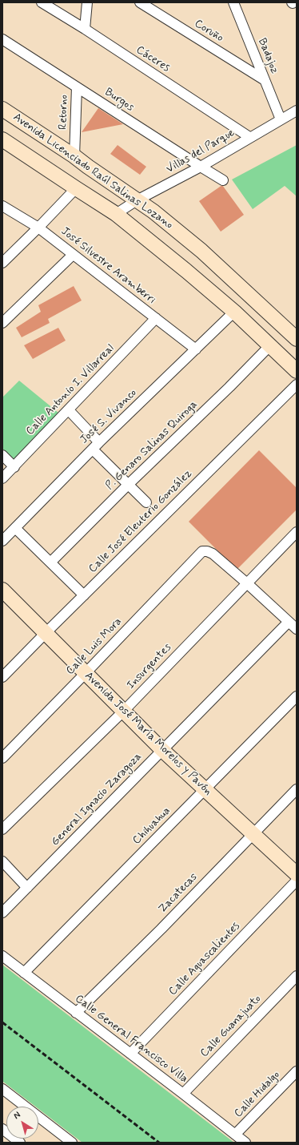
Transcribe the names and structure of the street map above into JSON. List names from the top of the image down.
{
  "streets": {
    "main road": ["Avenida Licenciado Raúl Salinas Lozano", "Avenida José María Morelos y Pavón"],
    "street": [
      "Coruño",
      "Badajoz",
      "Cáceres",
      "Burgos",
      "Retorno",
      "Villas del Parque",
      "José Silvestre Aramberri",
      "Calle Antonio I. Villarreal",
      "José S. Vivanco",
      "P. Genaro Salinas Quiroga",
      "Calle José Eleuterio González",
      "Calle Luis Mora",
      "Insurgentes",
      "General Ignacio Zaragoza",
      "Chihuahua",
      "Zacatecas",
      "Calle Aguascalientes",
      "Calle Guanajuato",
      "Calle General Francisco Villa",
      "Calle Hidalgo"
    ]
  },
  "crossings": [
    ["Coruño", "Badajoz"],
    ["Badajoz", "Villas del Parque"],
    ["Cáceres", "Villas del Parque"],
    ["Burgos", "Retorno"],
    ["Burgos", "Villas del Parque"],
    ["Retorno", "Avenida Licenciado Raúl Salinas Lozano"],
    ["Villas del Parque", "Avenida Licenciado Raúl Salinas Lozano"],
    ["Avenida Licenciado Raúl Salinas Lozano", "José S. Vivanco"],
    ["Avenida Licenciado Raúl Salinas Lozano", "P. Genaro Salinas Quiroga"],
    ["José Silvestre Aramberri", "Calle Antonio I. Villarreal"],
    ["José Silvestre Aramberri", "José S. Vivanco"],
    ["Calle José Eleuterio González", "Avenida José María Morelos y Pavón"],
    ["Calle Luis Mora", "Insurgentes"],
    ["Calle Luis Mora", "Avenida José María Morelos y Pavón"],
    ["Insurgentes", "Avenida José María Morelos y Pavón"],
    ["Avenida José María Morelos y Pavón", "General Ignacio Zaragoza"],
    ["Avenida José María Morelos y Pavón", "Chihuahua"],
    ["Avenida José María Morelos y Pavón", "Zacatecas"],
    ["Chihuahua", "Calle General Francisco Villa"],
    ["Zacatecas", "Calle General Francisco Villa"],
    ["Calle Aguascalientes", "Calle General Francisco Villa"],
    ["Calle Guanajuato", "Calle General Francisco Villa"],
    ["Calle General Francisco Villa", "Calle Hidalgo"]
  ],
  "north": "top left"
}
